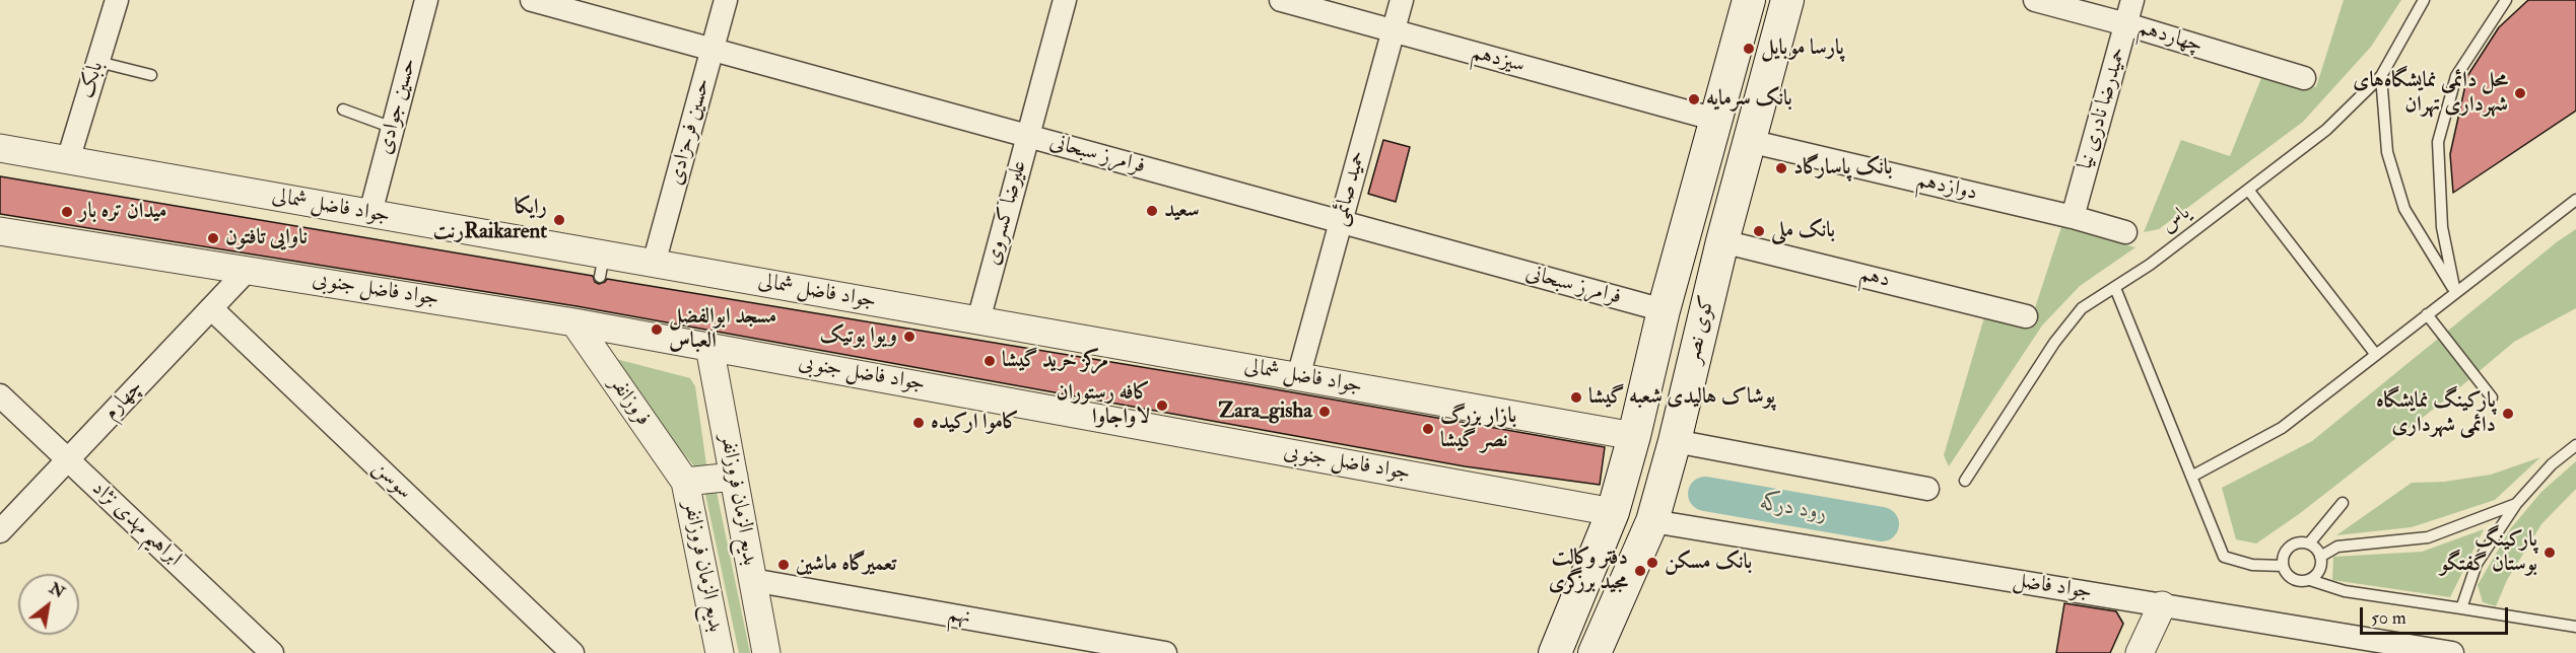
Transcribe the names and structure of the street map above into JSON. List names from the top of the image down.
{
  "streets": {
    "main road": ["کوی نصر"],
    "street": [
      "چهاردهم",
      "سیزدهم",
      "بابک",
      "حسین جوادی",
      "حمیدرضا نادری نیا",
      "حسین فرحزادی",
      "فرامرز سبحانی",
      "دوازدهم",
      "حمید صائمی",
      "جواد فاضل شمالی",
      "علیرضا کسروی",
      "دهم",
      "جواد فاضل جنوبی",
      "چهارم",
      "فروزانفر",
      "سوسن",
      "بدیع‌ الزمان فروزانفر",
      "ابراهیم مهدی نژاد",
      "بدیع الزمان فروزانفر",
      "جواد فاضل",
      "نهم"
    ],
    "lane": ["یاس"]
  },
  "crossings": [
    ["چهاردهم", "حمیدرضا نادری نیا"],
    ["سیزدهم", "حمید صائمی"],
    ["سیزدهم", "کوی نصر"],
    ["بابک", "جواد فاضل شمالی"],
    ["حسین جوادی", "جواد فاضل شمالی"],
    ["حمیدرضا نادری نیا", "دوازدهم"],
    ["حسین فرحزادی", "فرامرز سبحانی"],
    ["حسین فرحزادی", "جواد فاضل شمالی"],
    ["فرامرز سبحانی", "حمید صائمی"],
    ["فرامرز سبحانی", "علیرضا کسروی"],
    ["فرامرز سبحانی", "کوی نصر"],
    ["دوازدهم", "کوی نصر"],
    ["حمید صائمی", "جواد فاضل شمالی"],
    ["جواد فاضل شمالی", "علیرضا کسروی"],
    ["جواد فاضل شمالی", "کوی نصر"],
    ["دهم", "کوی نصر"],
    ["جواد فاضل جنوبی", "کوی نصر"],
    ["جواد فاضل جنوبی", "چهارم"],
    ["جواد فاضل جنوبی", "فروزانفر"],
    ["جواد فاضل جنوبی", "بدیع‌ الزمان فروزانفر"],
    ["کوی نصر", "جواد فاضل"],
    ["چهارم", "سوسن"],
    ["چهارم", "ابراهیم مهدی نژاد"],
    ["فروزانفر", "بدیع الزمان فروزانفر"],
    ["بدیع‌ الزمان فروزانفر", "نهم"]
  ],
  "water": ["رود درکه"],
  "places": [
    "پارسا موبایل",
    "محل دائمی نمایشگاه‌های شهرداری تهران",
    "بانک سرمایه",
    "بانک پاسارگاد",
    "سعید",
    "میدان تره بار",
    "رایکا رنتRaikarent",
    "بانک ملی",
    "ناوایی تافتون",
    "مسجد ابوالفضل العباس",
    "ویوا بوتیک",
    "مرکز خرید گیشا",
    "پوشاک هالیدی شعبه گیشا",
    "کافه رستوران لاواجاوا",
    "Zara_gisha",
    "پارکینگ نمایشگاه دائمی شهرداری",
    "کاموا ارکیده",
    "بازار بزرگ نصر گیشا",
    "پارکینگ بوستان گفتگو",
    "بانک مسکن",
    "تعمیرگاه ماشین",
    "دفتر وکالت مجید برزگری"
  ],
  "scale_bar": "50 m",
  "north": "top right"
}
